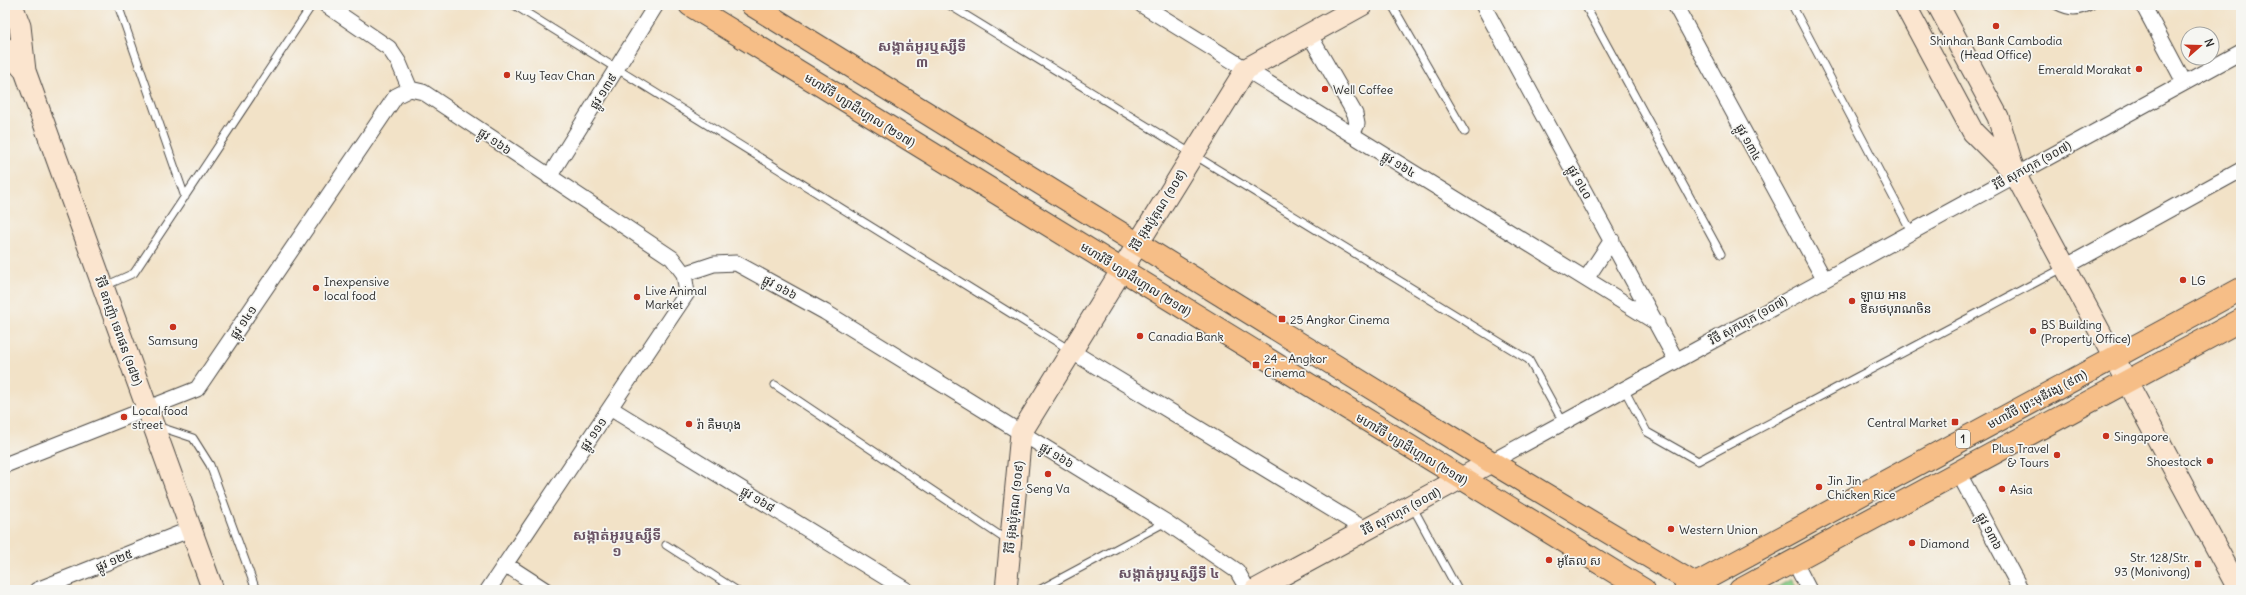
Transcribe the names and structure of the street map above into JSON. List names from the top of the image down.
{
  "streets": {
    "main road": ["មហាវិថី ហ្សាដឹហ្គោល (២១៧)", "មហាវិថី ព្រះមុនីវង្ស (៩៣)", "1"],
    "street": [
      "ផ្លូវ ១៣៩",
      "ផ្លូវ ១៦៦",
      "ផ្លូវ ១៣៤",
      "ផ្លូវ ១៦៤",
      "វិថី សុកហុក (១០៧)",
      "ផ្លូវ ១៤០",
      "វិថី អ៊ុងប៉ូគុណ (១០៩)",
      "ផ្លូវ ១៤១",
      "វិថី ឧកញ៉ា ទេពផន (១៨២)",
      "ផ្លូវ ១១១",
      "ផ្លូវ ១៦៨",
      "ផ្លូវ ១៣៦",
      "ផ្លូវ ១២៥"
    ]
  },
  "crossings": [
    ["ផ្លូវ ១៣៩", "ផ្លូវ ១៦៦"],
    ["មហាវិថី ហ្សាដឹហ្គោល (២១៧)", "វិថី សុកហុក (១០៧)"],
    ["មហាវិថី ហ្សាដឹហ្គោល (២១៧)", "វិថី អ៊ុងប៉ូគុណ (១០៩)"],
    ["ផ្លូវ ១៦៦", "វិថី អ៊ុងប៉ូគុណ (១០៩)"],
    ["ផ្លូវ ១៦៦", "ផ្លូវ ១៤១"],
    ["ផ្លូវ ១៦៦", "ផ្លូវ ១១១"],
    ["ផ្លូវ ១៣៤", "វិថី សុកហុក (១០៧)"],
    ["ផ្លូវ ១៦៤", "ផ្លូវ ១៤០"],
    ["ផ្លូវ ១៦៤", "វិថី អ៊ុងប៉ូគុណ (១០៩)"],
    ["វិថី សុកហុក (១០៧)", "ផ្លូវ ១៤០"],
    ["ផ្លូវ ១៤១", "វិថី ឧកញ៉ា ទេពផន (១៨២)"],
    ["វិថី ឧកញ៉ា ទេពផន (១៨២)", "ផ្លូវ ១២៥"],
    ["ផ្លូវ ១១១", "ផ្លូវ ១៦៨"],
    ["1", "ផ្លូវ ១៣៦"]
  ],
  "districts": ["សង្កាត់អូរឬស្សីទី ៣", "សង្កាត់អូរឬស្សីទី ១", "សង្កាត់អូរឬស្សីទី ៤"],
  "places": {
    "other": [
      "Shinhan Bank Cambodia (Head Office)",
      "Emerald Morakat",
      "Kuy Teav Chan",
      "Well Coffee",
      "LG",
      "Inexpensive local food",
      "Live Animal Market",
      "ឡាយ អាន ឱសថបុរាណចិន",
      "Samsung",
      "BS Building (Property Office)",
      "Canadia Bank",
      "Local food street",
      "រ៉ា គឹមហុង",
      "Singapore",
      "Plus Travel & Tours",
      "Shoestock",
      "Seng Va",
      "Jin Jin Chicken Rice",
      "Asia",
      "Western Union",
      "Diamond",
      "អូតែល ស"
    ],
    "transit": [
      "25 Angkor Cinema",
      "24 - Angkor Cinema",
      "Central Market",
      "Str. 128/Str. 93 (Monivong)"
    ]
  },
  "north": "right"
}
